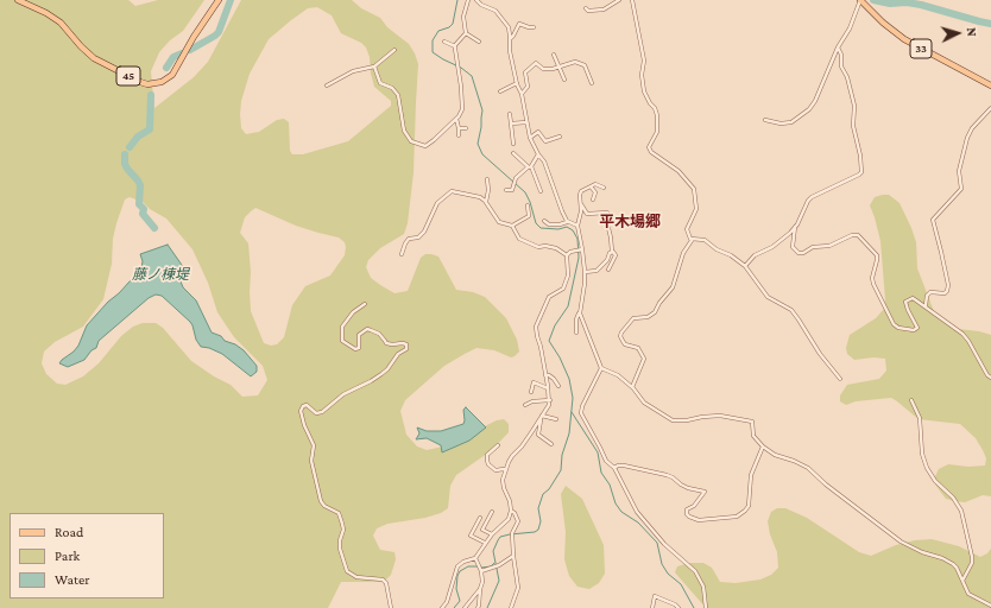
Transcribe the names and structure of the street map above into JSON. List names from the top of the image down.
{
  "streets": {
    "main road": ["33", "45"]
  },
  "districts": ["平木場郷"],
  "water": ["藤ノ棟堤"],
  "legend": ["Road", "Park", "Water"],
  "north": "right"
}
